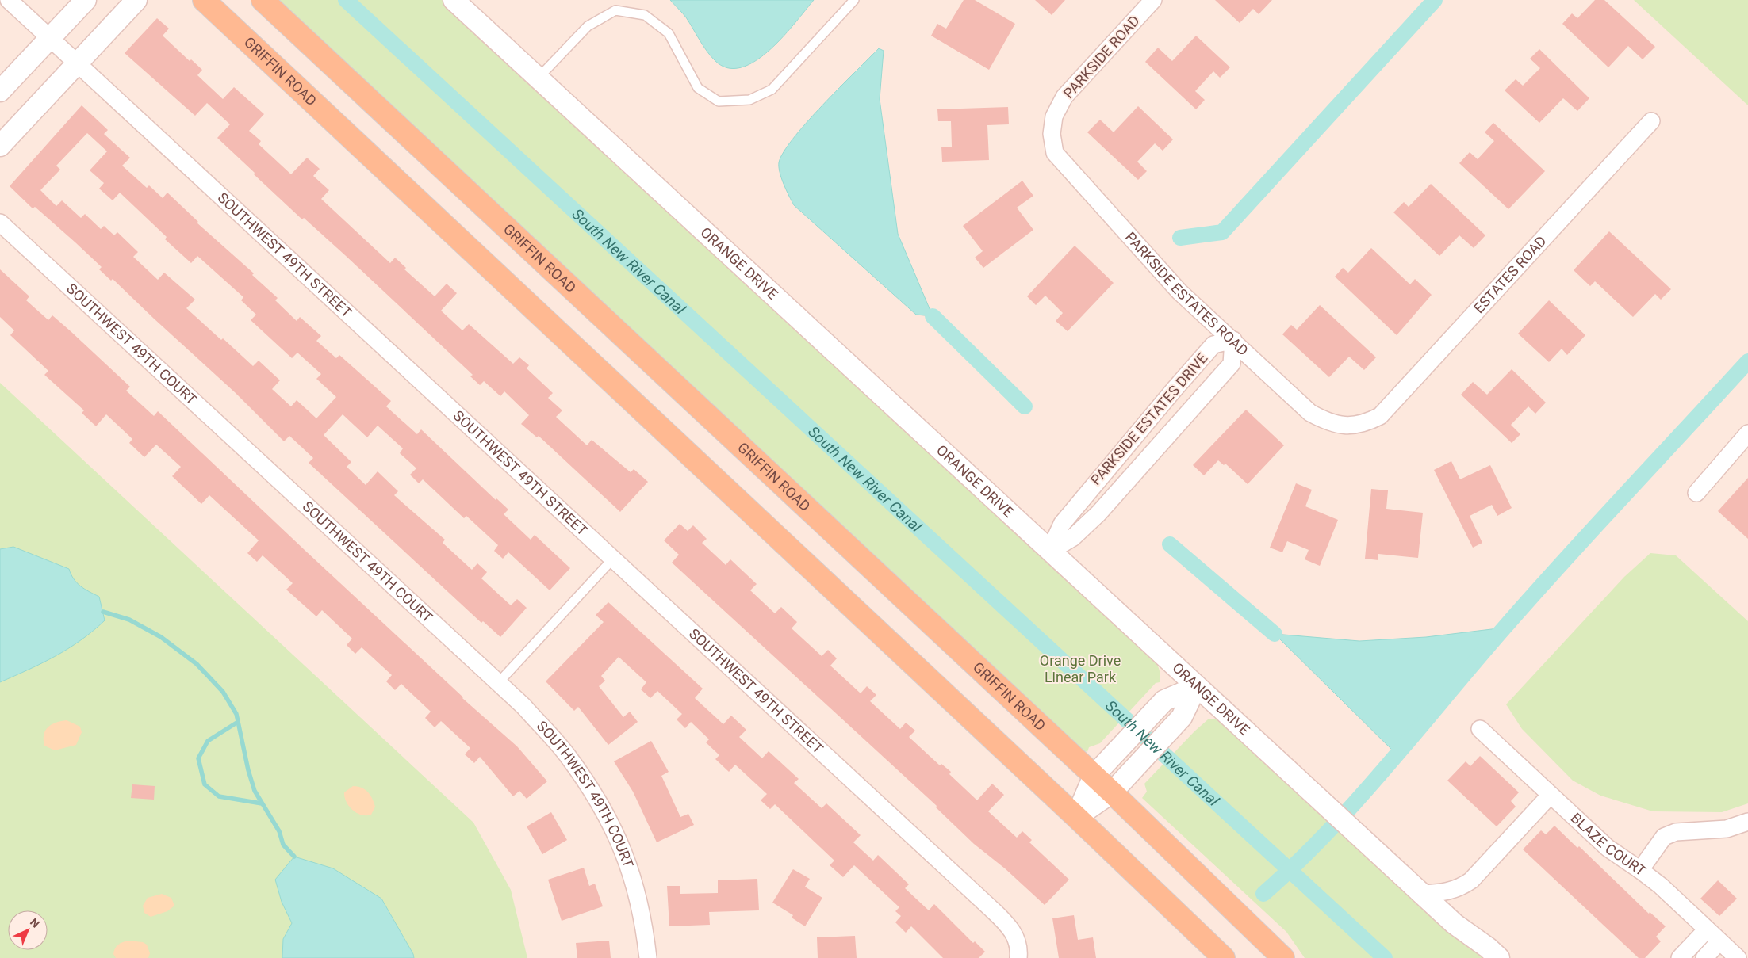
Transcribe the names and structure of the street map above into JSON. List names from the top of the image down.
{
  "streets": {
    "main road": ["GRIFFIN ROAD"],
    "street": [
      "PARKSIDE ROAD",
      "SOUTHWEST 49TH STREET",
      "ORANGE DRIVE",
      "ESTATES ROAD",
      "PARKSIDE ESTATES ROAD",
      "SOUTHWEST 49TH COURT",
      "PARKSIDE ESTATES DRIVE",
      "BLAZE COURT"
    ]
  },
  "crossings": [
    ["PARKSIDE ROAD", "PARKSIDE ESTATES ROAD"],
    ["ORANGE DRIVE", "PARKSIDE ESTATES DRIVE"],
    ["ESTATES ROAD", "PARKSIDE ESTATES ROAD"],
    ["PARKSIDE ESTATES ROAD", "PARKSIDE ESTATES DRIVE"]
  ],
  "water": ["South New River Canal"],
  "parks": ["Orange Drive Linear Park"],
  "north": "top right"
}
